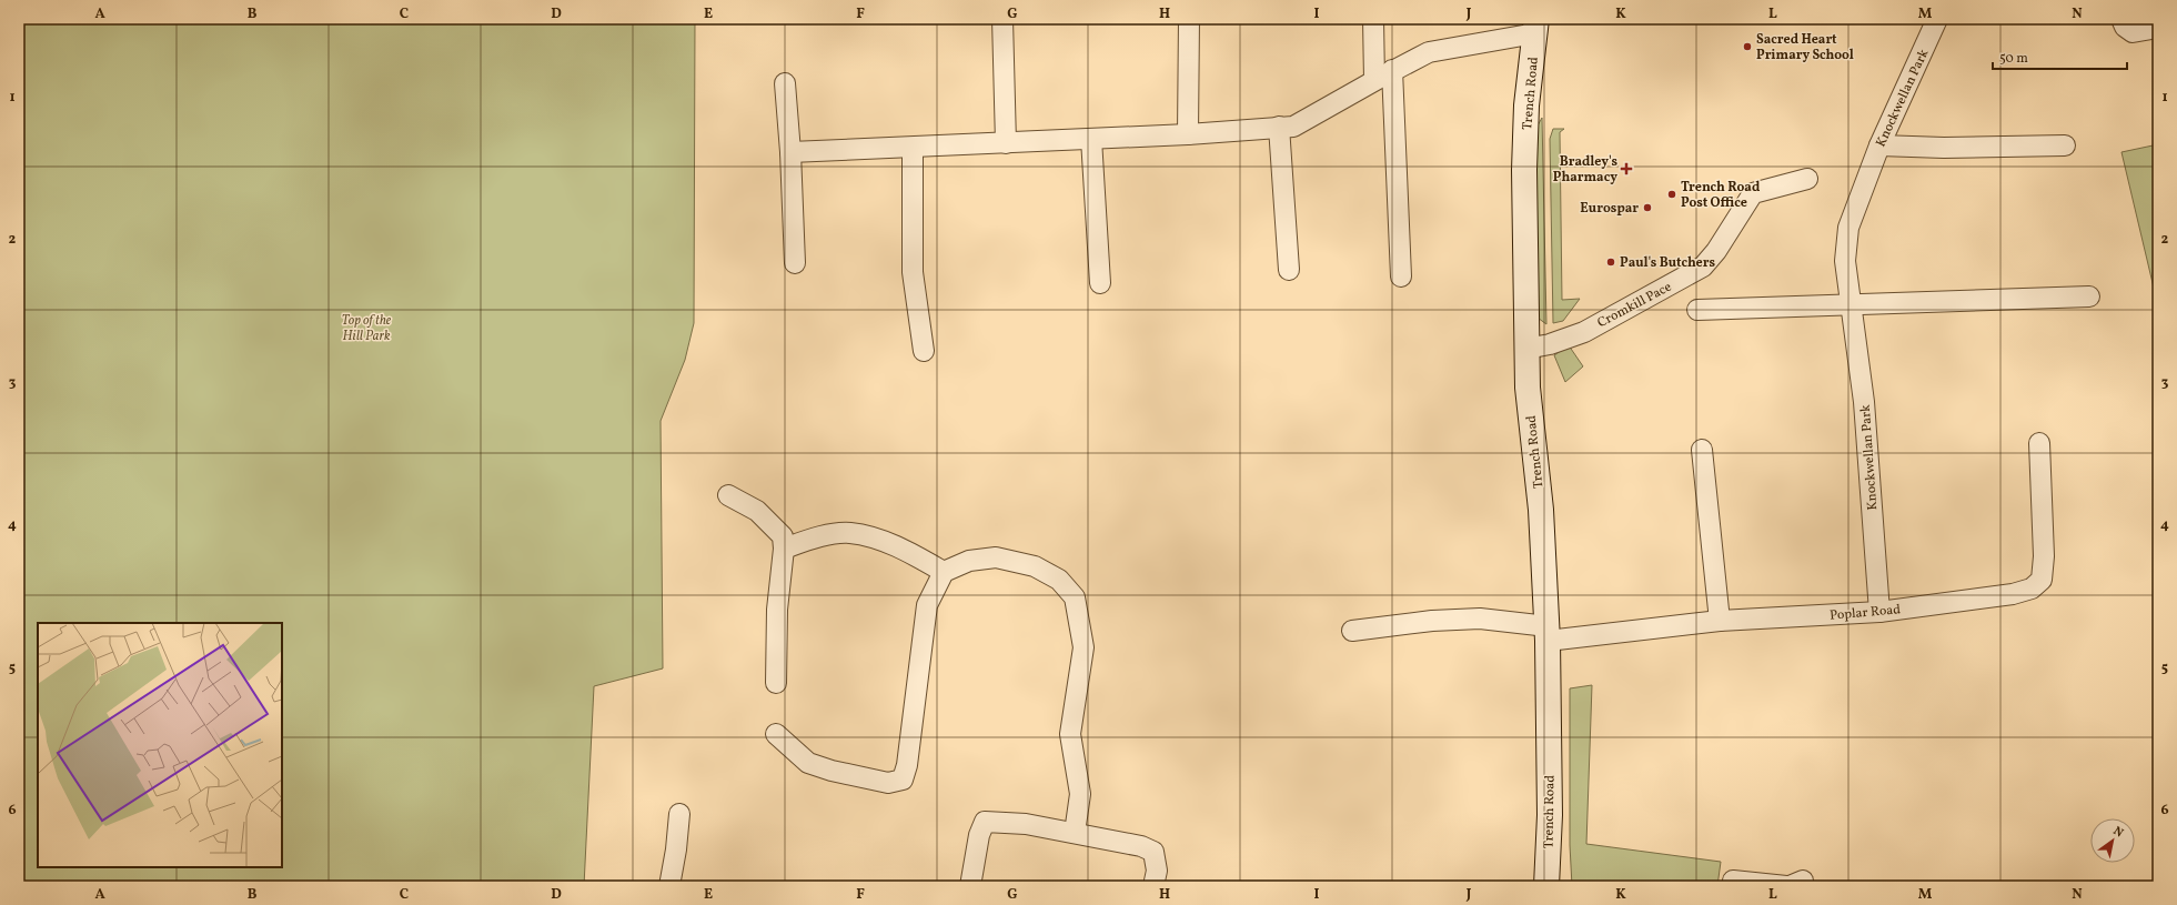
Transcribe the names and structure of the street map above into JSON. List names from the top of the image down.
{
  "streets": {
    "street": [
      "Trench Road",
      "Knockwellan Park",
      "Cromkill Pace",
      "Poplar Road"
    ]
  },
  "crossings": [
    ["Trench Road", "Cromkill Pace"],
    ["Trench Road", "Poplar Road"],
    ["Knockwellan Park", "Poplar Road"]
  ],
  "parks": ["Top of the Hill Park"],
  "places": {
    "other": [
      "Sacred Heart Primary School",
      "Trench Road Post Office",
      "Eurospar",
      "Paul's Butchers"
    ],
    "health": ["Bradley's Pharmacy"]
  },
  "scale_bar": "50 m",
  "north": "top right",
  "grid": {
    "columns": [
      "A",
      "B",
      "C",
      "D",
      "E",
      "F",
      "G",
      "H",
      "I",
      "J",
      "K",
      "L",
      "M",
      "N"
    ],
    "rows": [
      "1",
      "2",
      "3",
      "4",
      "5",
      "6"
    ]
  }
}
